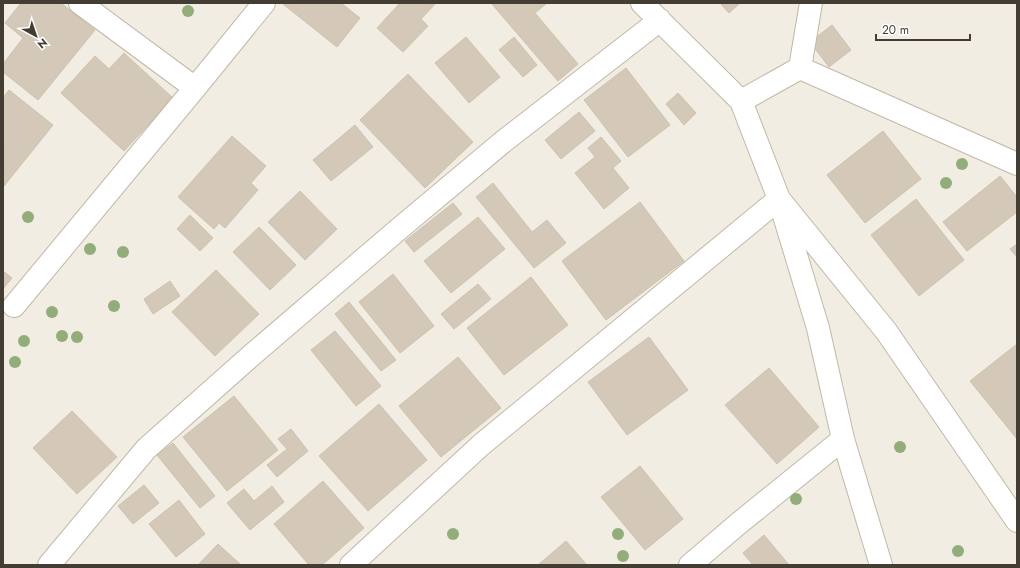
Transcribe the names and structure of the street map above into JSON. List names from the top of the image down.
{
  "scale_bar": "20 m",
  "north": "bottom right"
}
